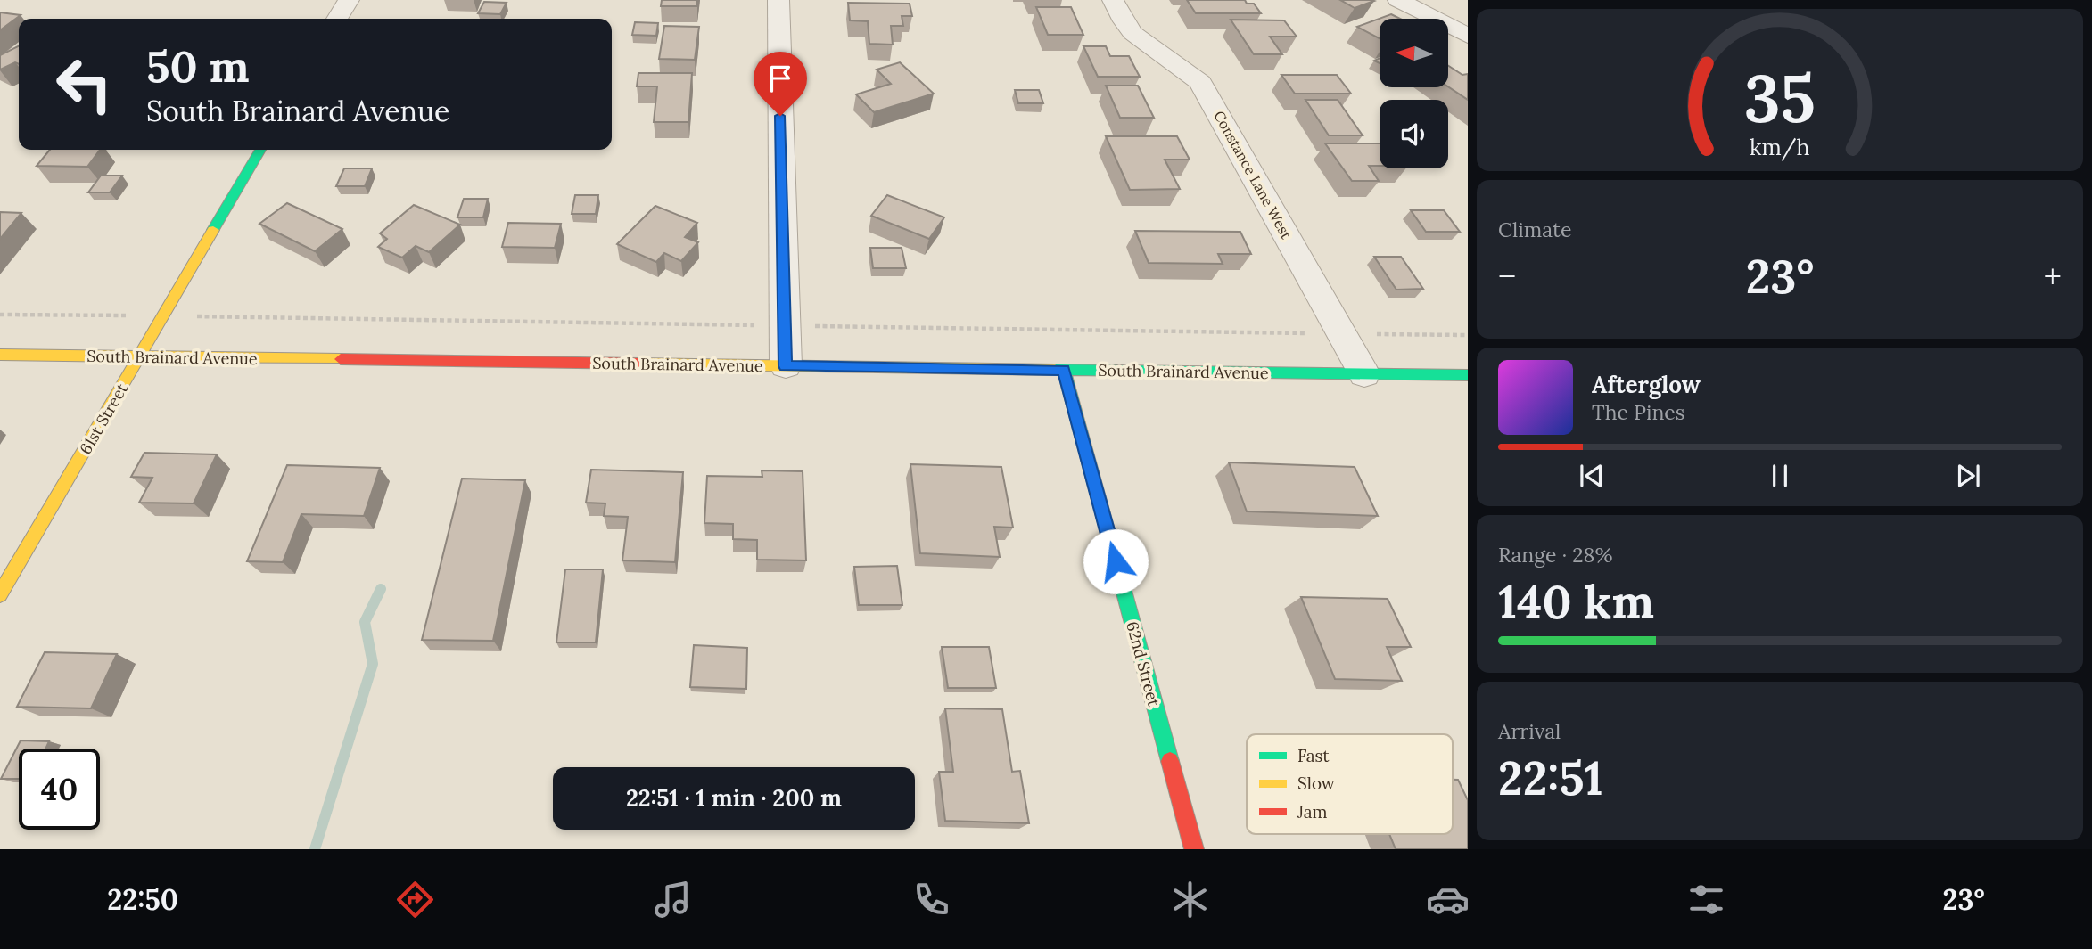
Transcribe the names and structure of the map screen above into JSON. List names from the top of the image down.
{
  "streets": {
    "street": [
      "Constance Lane West",
      "South Brainard Avenue",
      "61st Street",
      "62nd Street"
    ]
  },
  "crossings": [
    ["Constance Lane West", "South Brainard Avenue"],
    ["South Brainard Avenue", "61st Street"],
    ["South Brainard Avenue", "62nd Street"]
  ],
  "legend": ["Fast", "Slow", "Jam"],
  "north": "left",
  "page": {
    "turn": ["50 m", "South Brainard Avenue"],
    "tile": [
      "Climate",
      ["Range · 28%", "140 km"],
      ["Arrival", "22:51"]
    ],
    "heat": ["−", "23°", "+"],
    "song": ["Afterglow", "The Pines"],
    "limit": "40",
    "trip": "22:51 · 1 min · 200 m",
    "tabs": ["22:50", "23°"],
    "gauge": ["35", "km/h"]
  }
}
